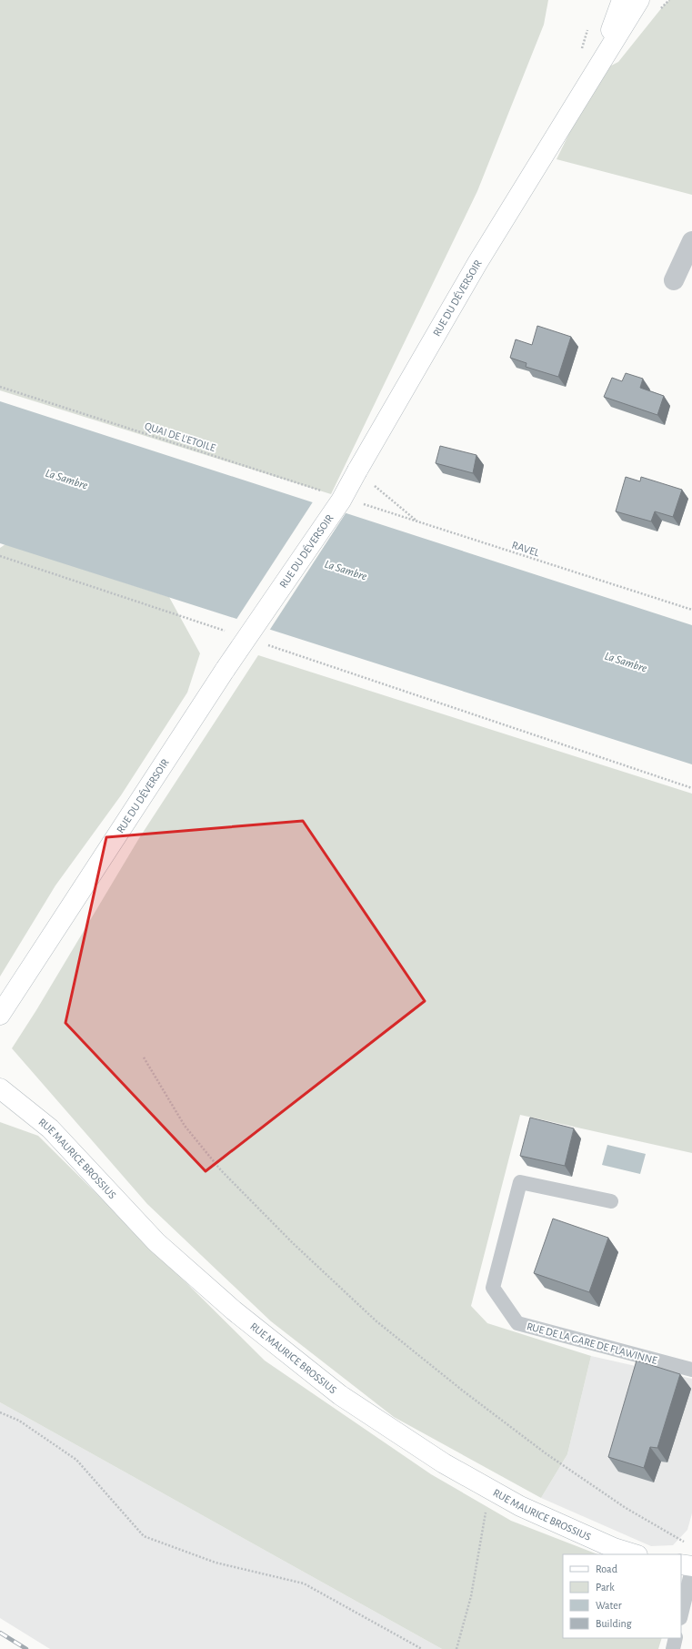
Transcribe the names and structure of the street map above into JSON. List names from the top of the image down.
{
  "streets": {
    "street": ["RUE DU DÉVERSOIR", "RUE MAURICE BROSSIUS"],
    "lane": ["RUE DE LA GARE DE FLAWINNE"],
    "path": ["QUAI DE L'ETOILE", "RAVEL"]
  },
  "water": ["La Sambre"],
  "legend": [
    "Road",
    "Park",
    "Water",
    "Building"
  ]
}
